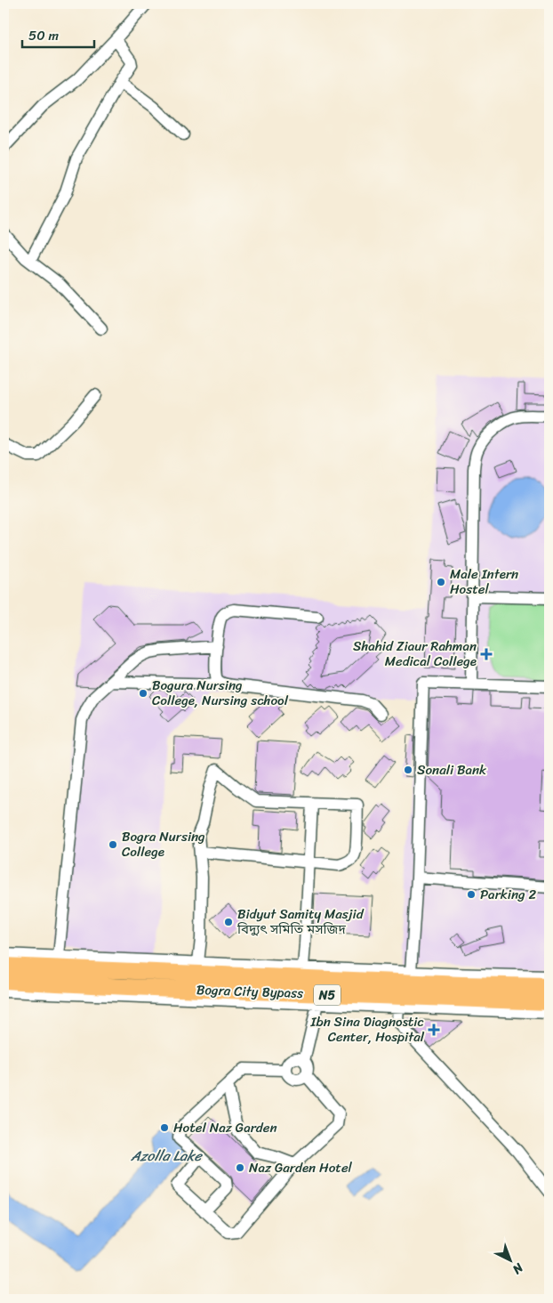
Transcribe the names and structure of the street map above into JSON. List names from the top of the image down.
{
  "streets": {
    "highway": ["Bogra City Bypass", "N5"]
  },
  "water": ["Azolla Lake"],
  "places": {
    "other": [
      "Male Intern Hostel",
      "Bogura Nursing College, Nursing school",
      "Sonali Bank",
      "Bogra Nursing College",
      "Parking 2",
      "Bidyut Samity Masjid বিদ্যুৎ সমিতি মসজিদ",
      "Hotel Naz Garden",
      "Naz Garden Hotel"
    ],
    "health": ["Shahid Ziaur Rahman Medical College", "Ibn Sina Diagnostic Center, Hospital"]
  },
  "scale_bar": "50 m",
  "north": "bottom right"
}
